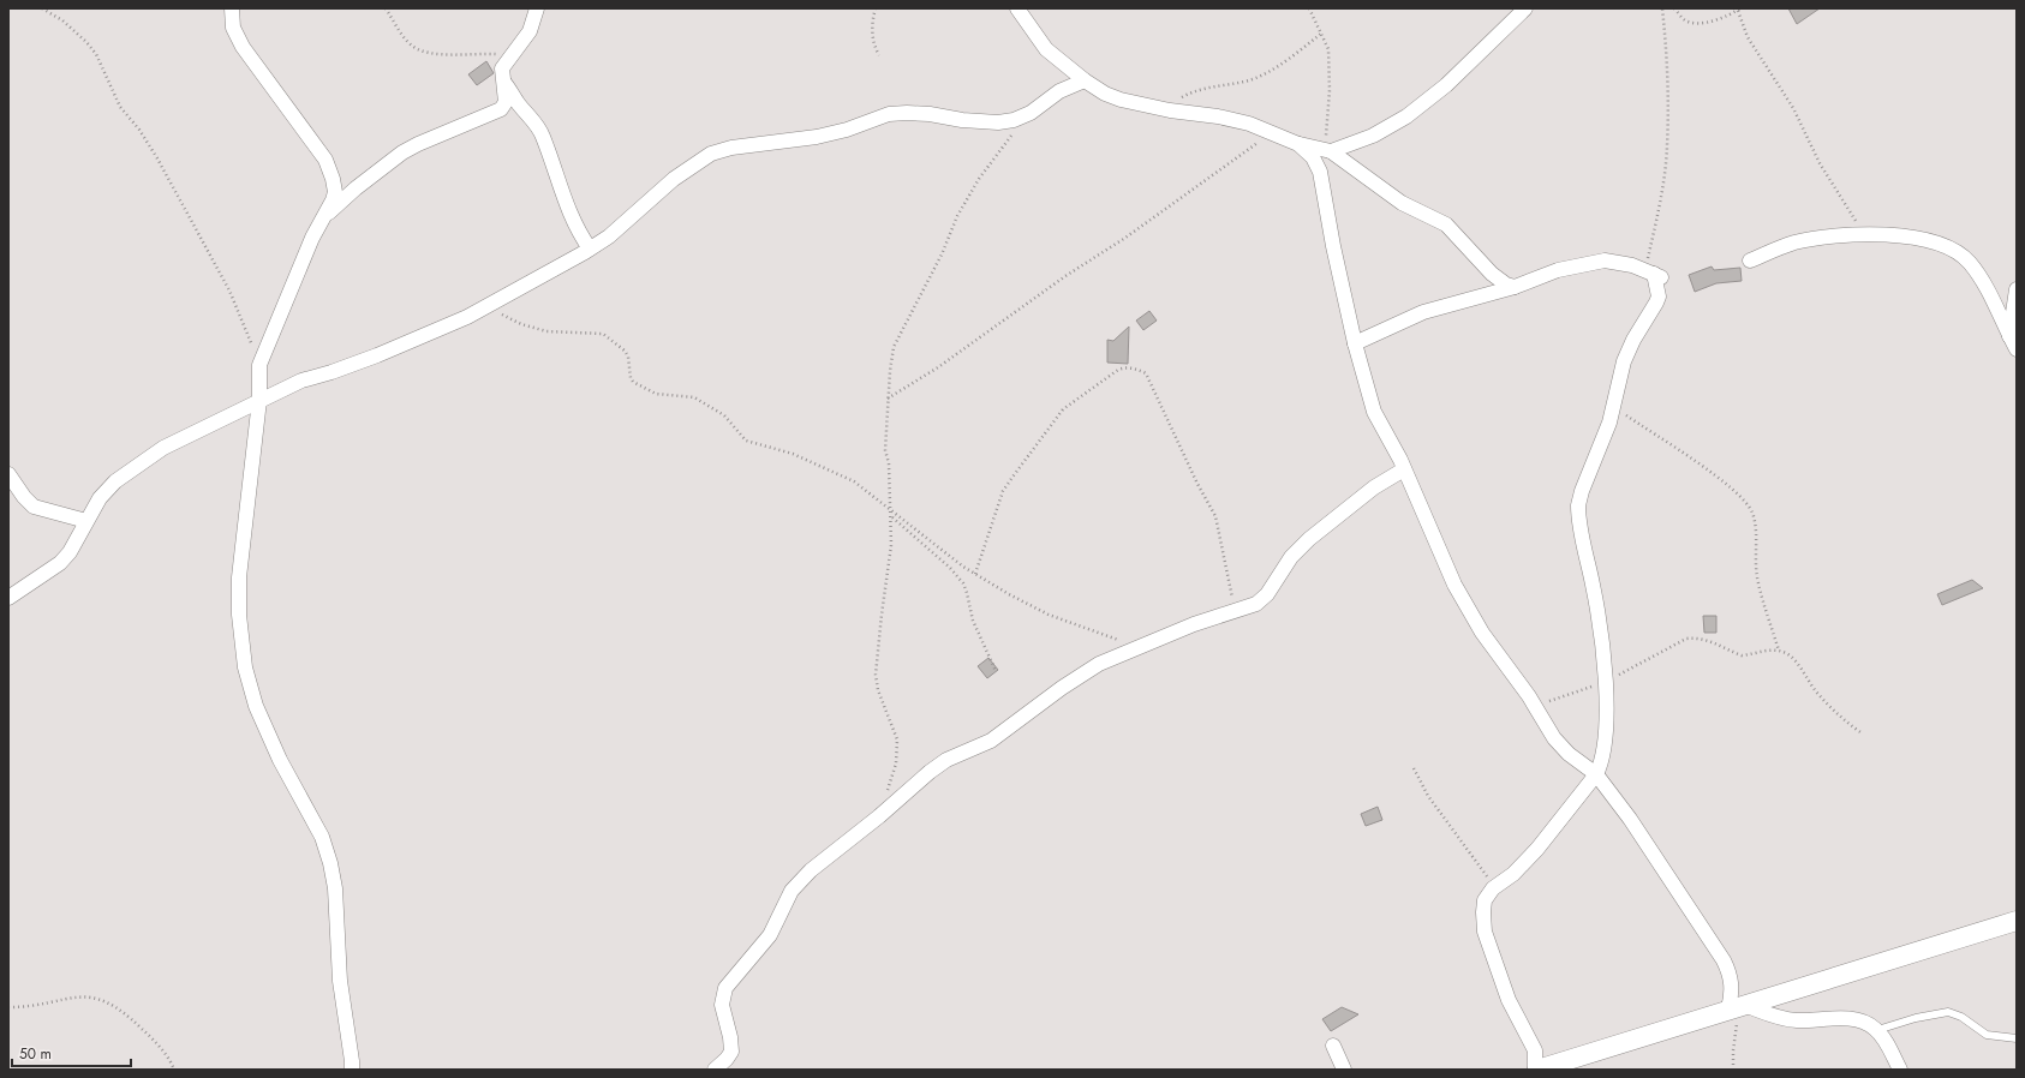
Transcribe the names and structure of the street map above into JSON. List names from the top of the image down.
{
  "scale_bar": "50 m"
}
